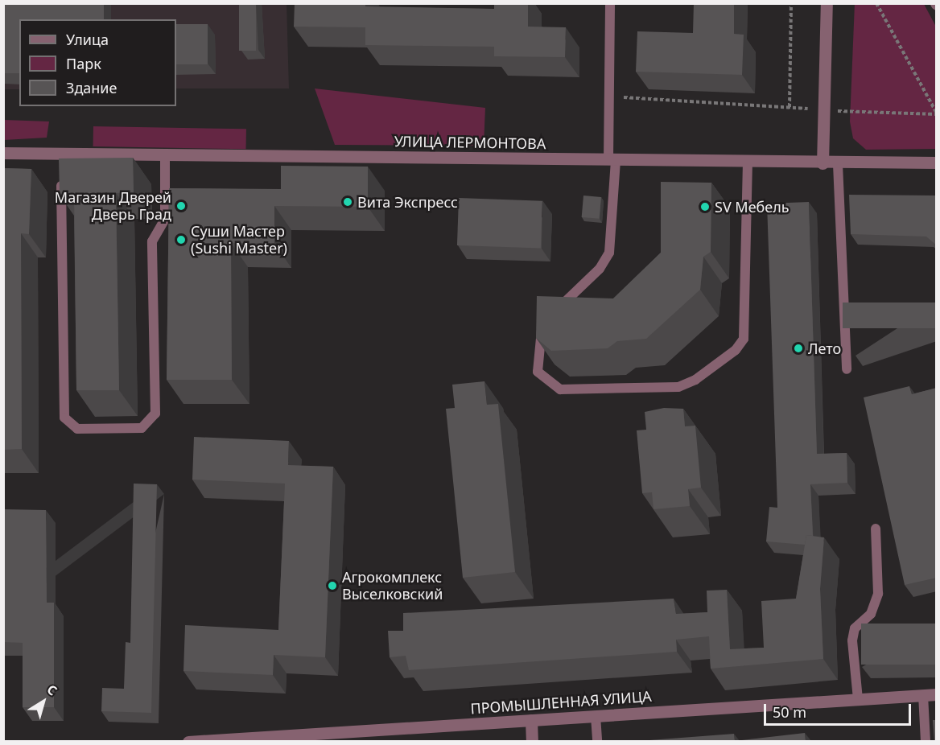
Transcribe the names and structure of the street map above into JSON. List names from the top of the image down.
{
  "streets": {
    "street": ["УЛИЦА ЛЕРМОНТОВА", "ПРОМЫШЛЕННАЯ УЛИЦА"]
  },
  "places": [
    "Вита Экспресс",
    "Магазин Дверей Дверь Град",
    "SV Мебель",
    "Суши Мастер (Sushi Master)",
    "Лето",
    "Агрокомплекс Выселковский"
  ],
  "legend": ["Улица", "Парк", "Здание"],
  "scale_bar": "50 m",
  "north": "top right"
}
